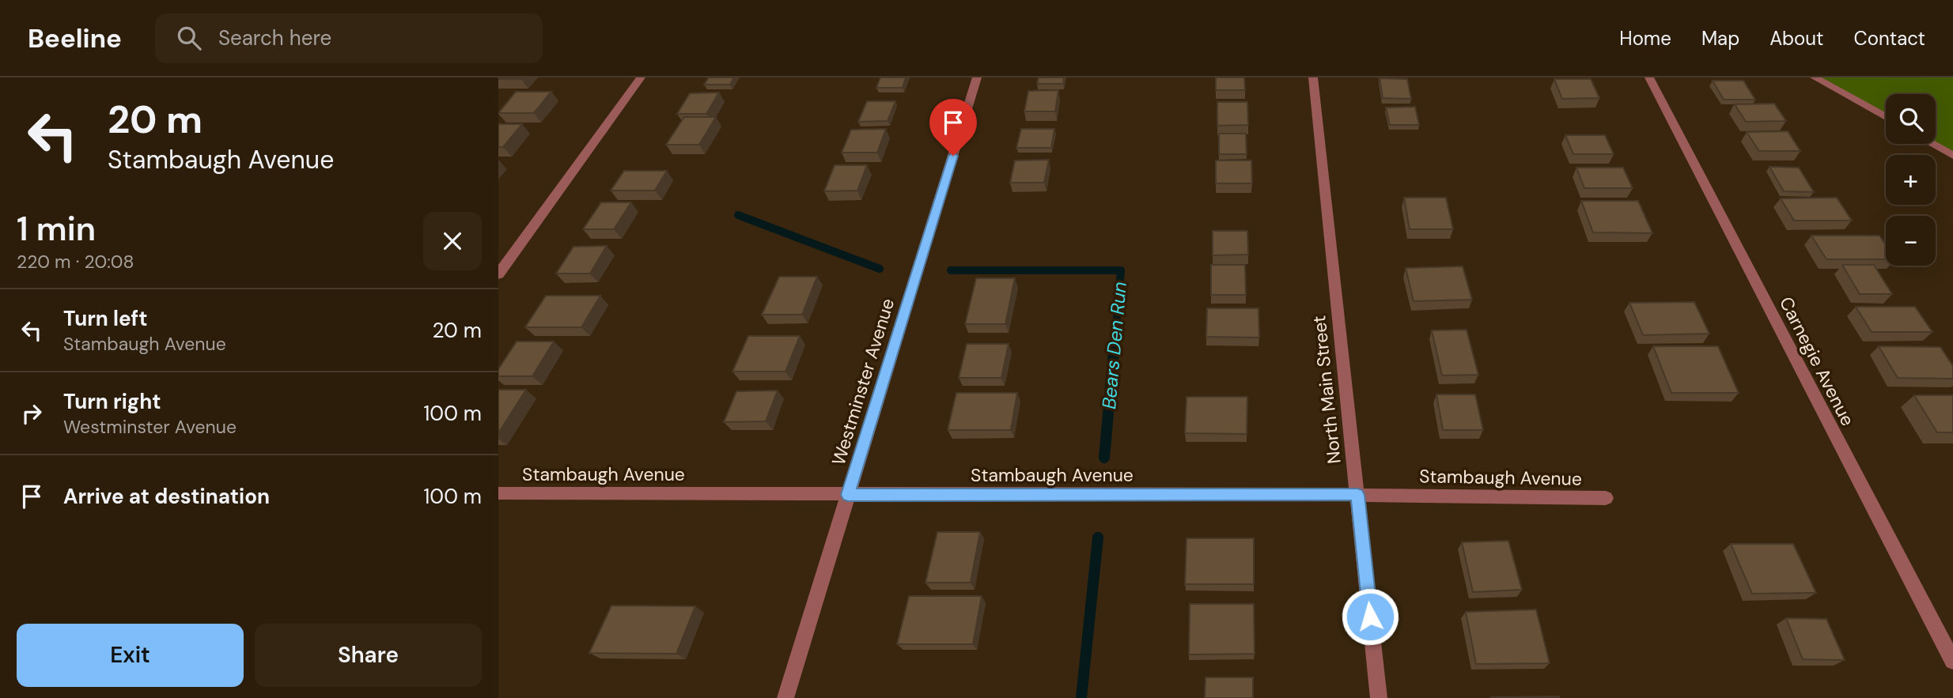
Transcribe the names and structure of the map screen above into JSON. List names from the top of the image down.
{
  "streets": {
    "street": [
      "Carnegie Avenue",
      "Westminster Avenue",
      "North Main Street",
      "Stambaugh Avenue"
    ]
  },
  "crossings": [
    ["Westminster Avenue", "Stambaugh Avenue"],
    ["North Main Street", "Stambaugh Avenue"]
  ],
  "water": ["Bears Den Run"],
  "page": {
    "header": "Beeline",
    "search": "Search here",
    "nav": [
      "Home",
      "Map",
      "About",
      "Contact"
    ],
    "turn": ["20 m", "Stambaugh Avenue"],
    "map_buttons": ["+", "−"],
    "heading": ["1 min", "220 m · 20:08"],
    "list": [
      {
        "name": "Turn left",
        "note": "Stambaugh Avenue",
        "value": "20 m"
      },
      {
        "name": "Turn right",
        "note": "Westminster Avenue",
        "value": "100 m"
      },
      {
        "name": "Arrive at destination",
        "value": "100 m"
      }
    ],
    "buttons": ["Exit", "Share"]
  }
}
